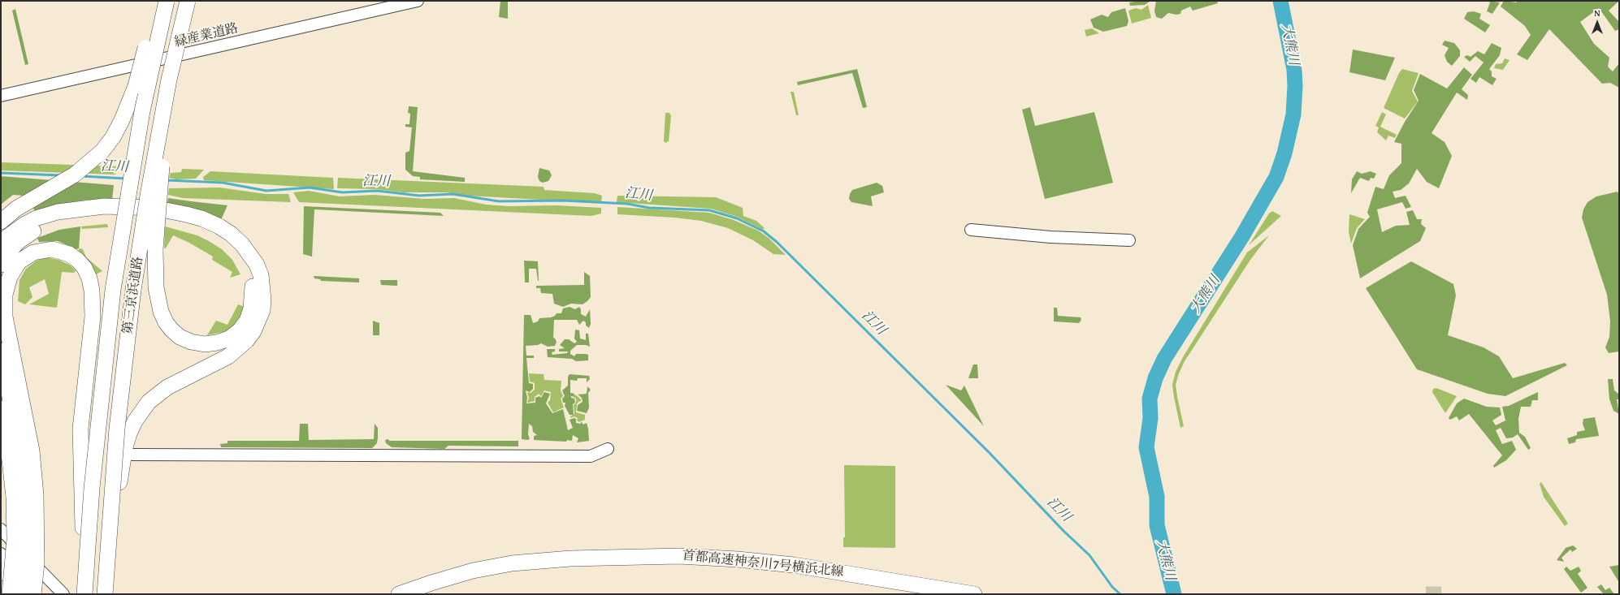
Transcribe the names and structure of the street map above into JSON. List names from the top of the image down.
{
  "streets": {
    "highway": ["第三京浜道路", "首都高速神奈川7号横浜北線"],
    "street": ["緑産業道路"]
  },
  "water": ["大熊川", "江川"],
  "north": "top"
}
